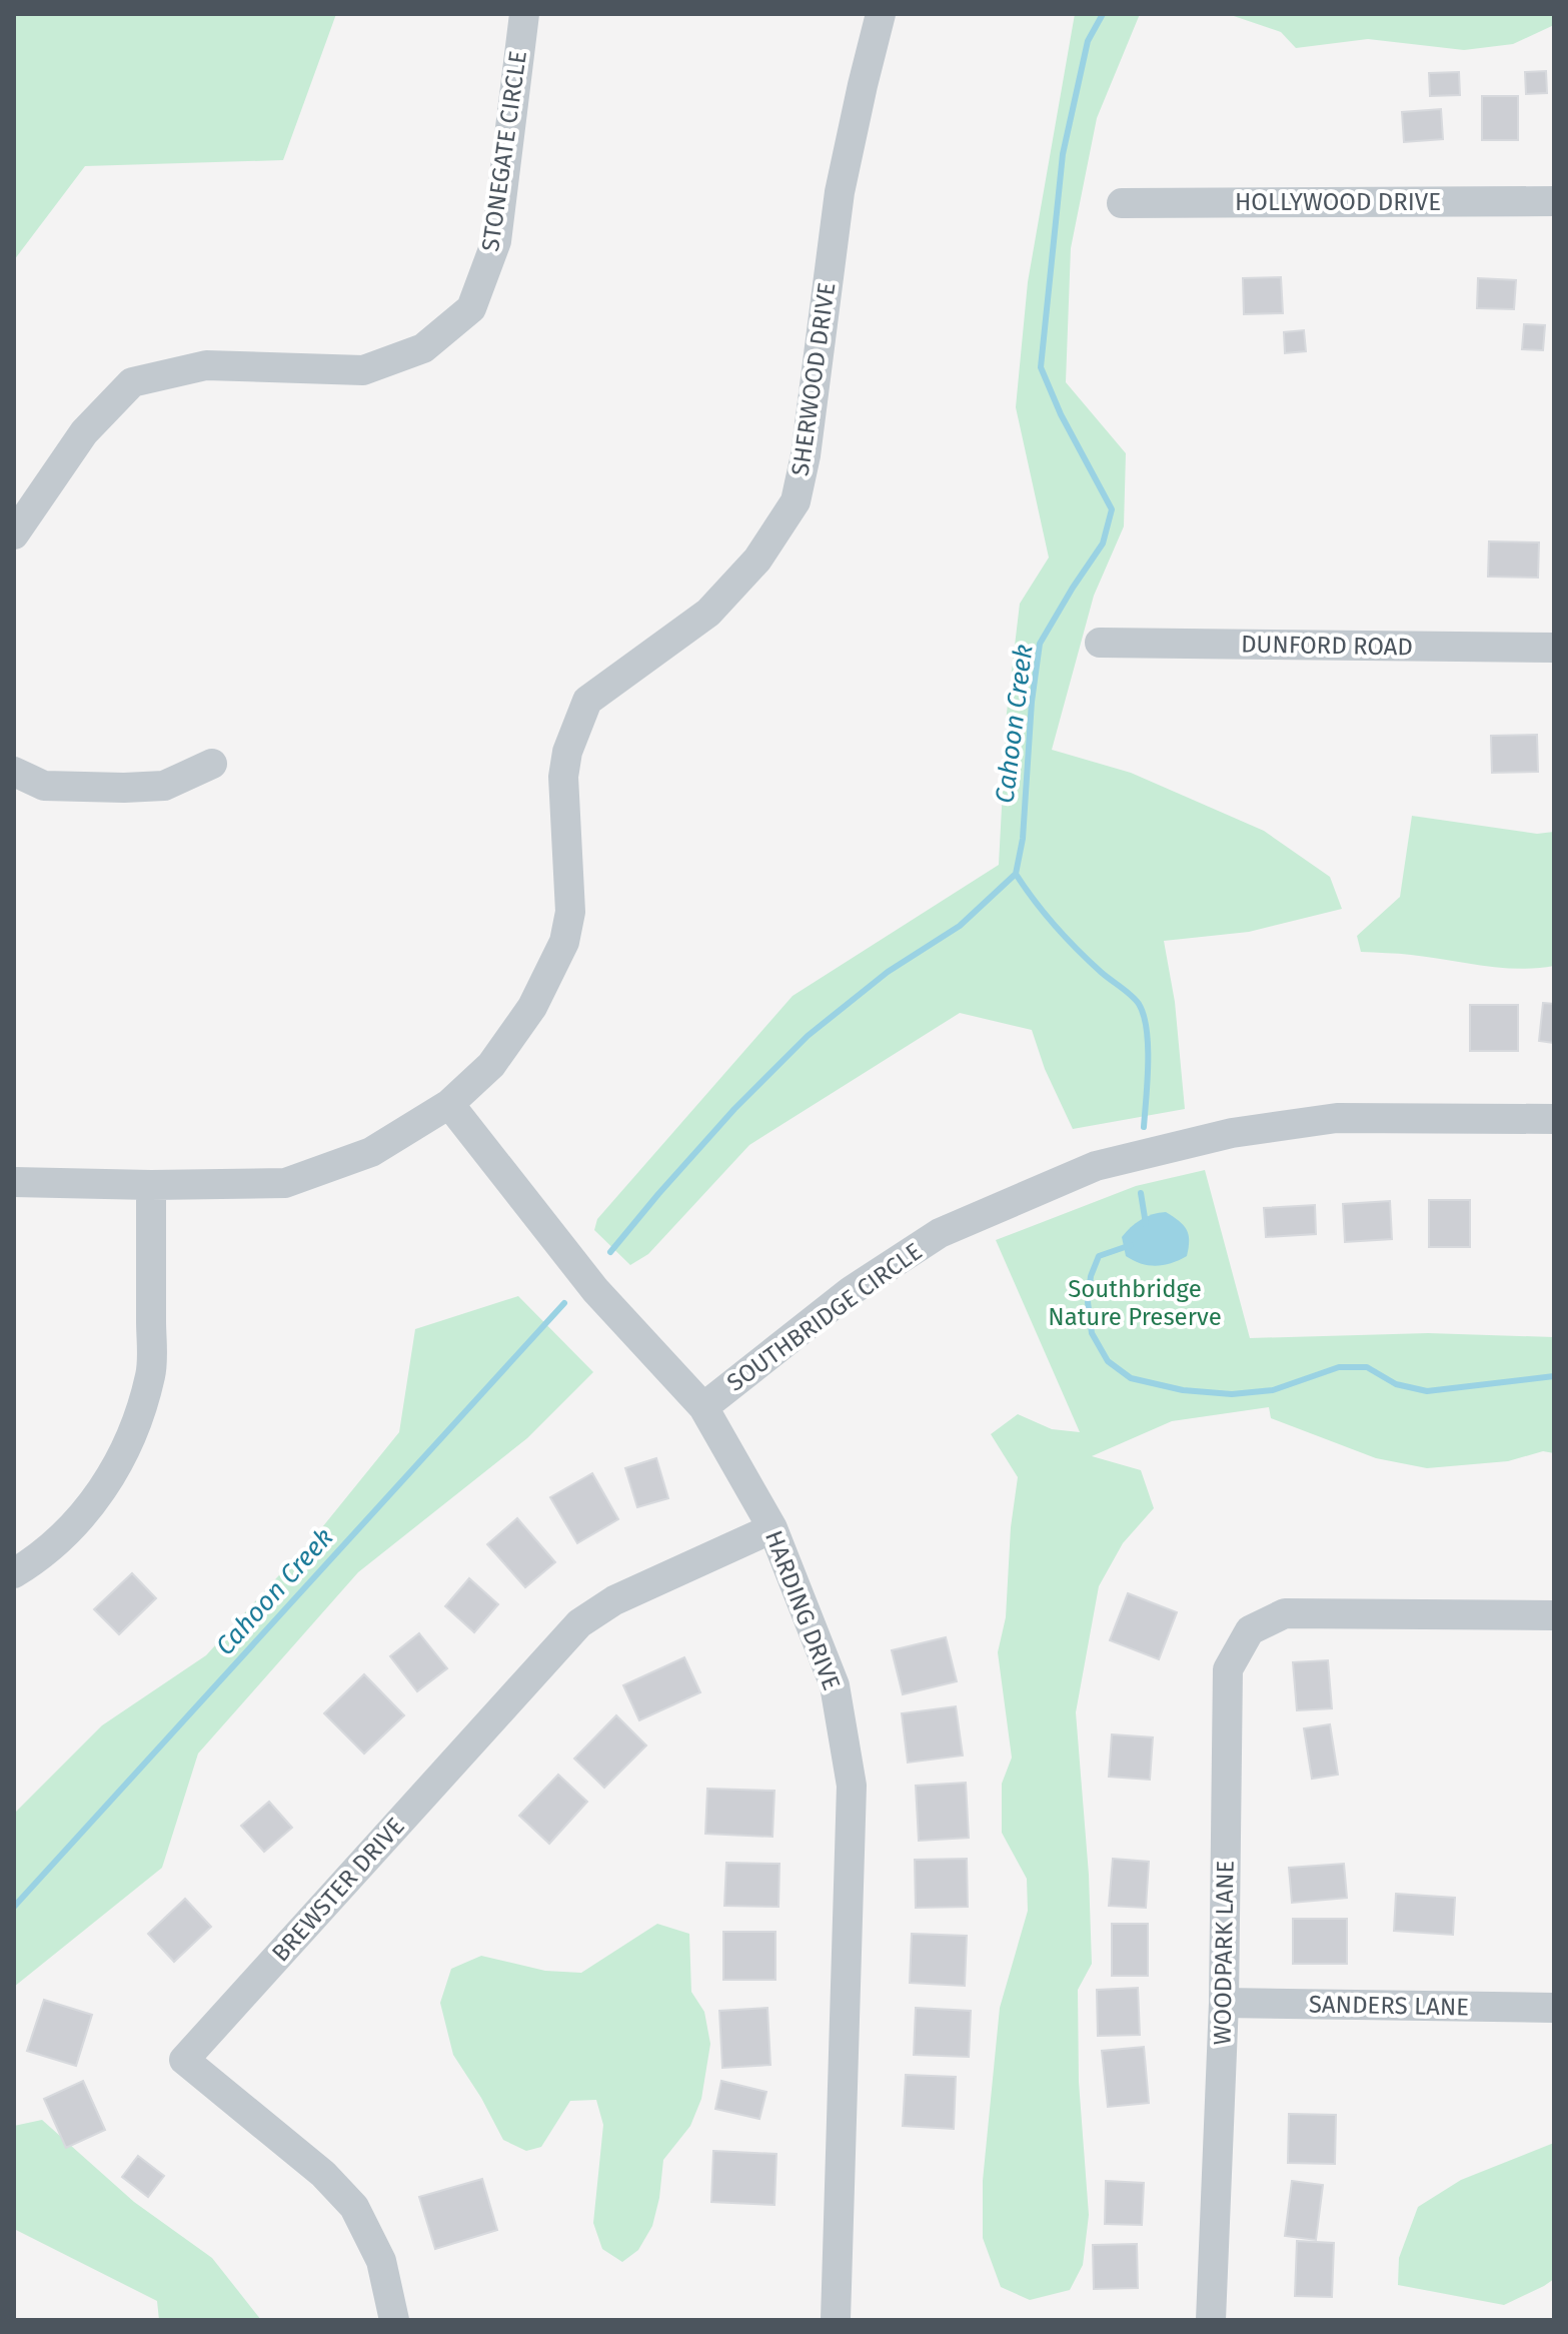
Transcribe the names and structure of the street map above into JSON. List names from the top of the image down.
{
  "streets": {
    "street": [
      "STONEGATE CIRCLE",
      "HOLLYWOOD DRIVE",
      "SHERWOOD DRIVE",
      "DUNFORD ROAD",
      "SOUTHBRIDGE CIRCLE",
      "HARDING DRIVE",
      "BREWSTER DRIVE",
      "WOODPARK LANE",
      "SANDERS LANE"
    ]
  },
  "crossings": [
    ["SHERWOOD DRIVE", "HARDING DRIVE"],
    ["SOUTHBRIDGE CIRCLE", "HARDING DRIVE"],
    ["HARDING DRIVE", "BREWSTER DRIVE"],
    ["WOODPARK LANE", "SANDERS LANE"]
  ],
  "water": ["Cahoon Creek"],
  "parks": ["Southbridge Nature Preserve"]
}
